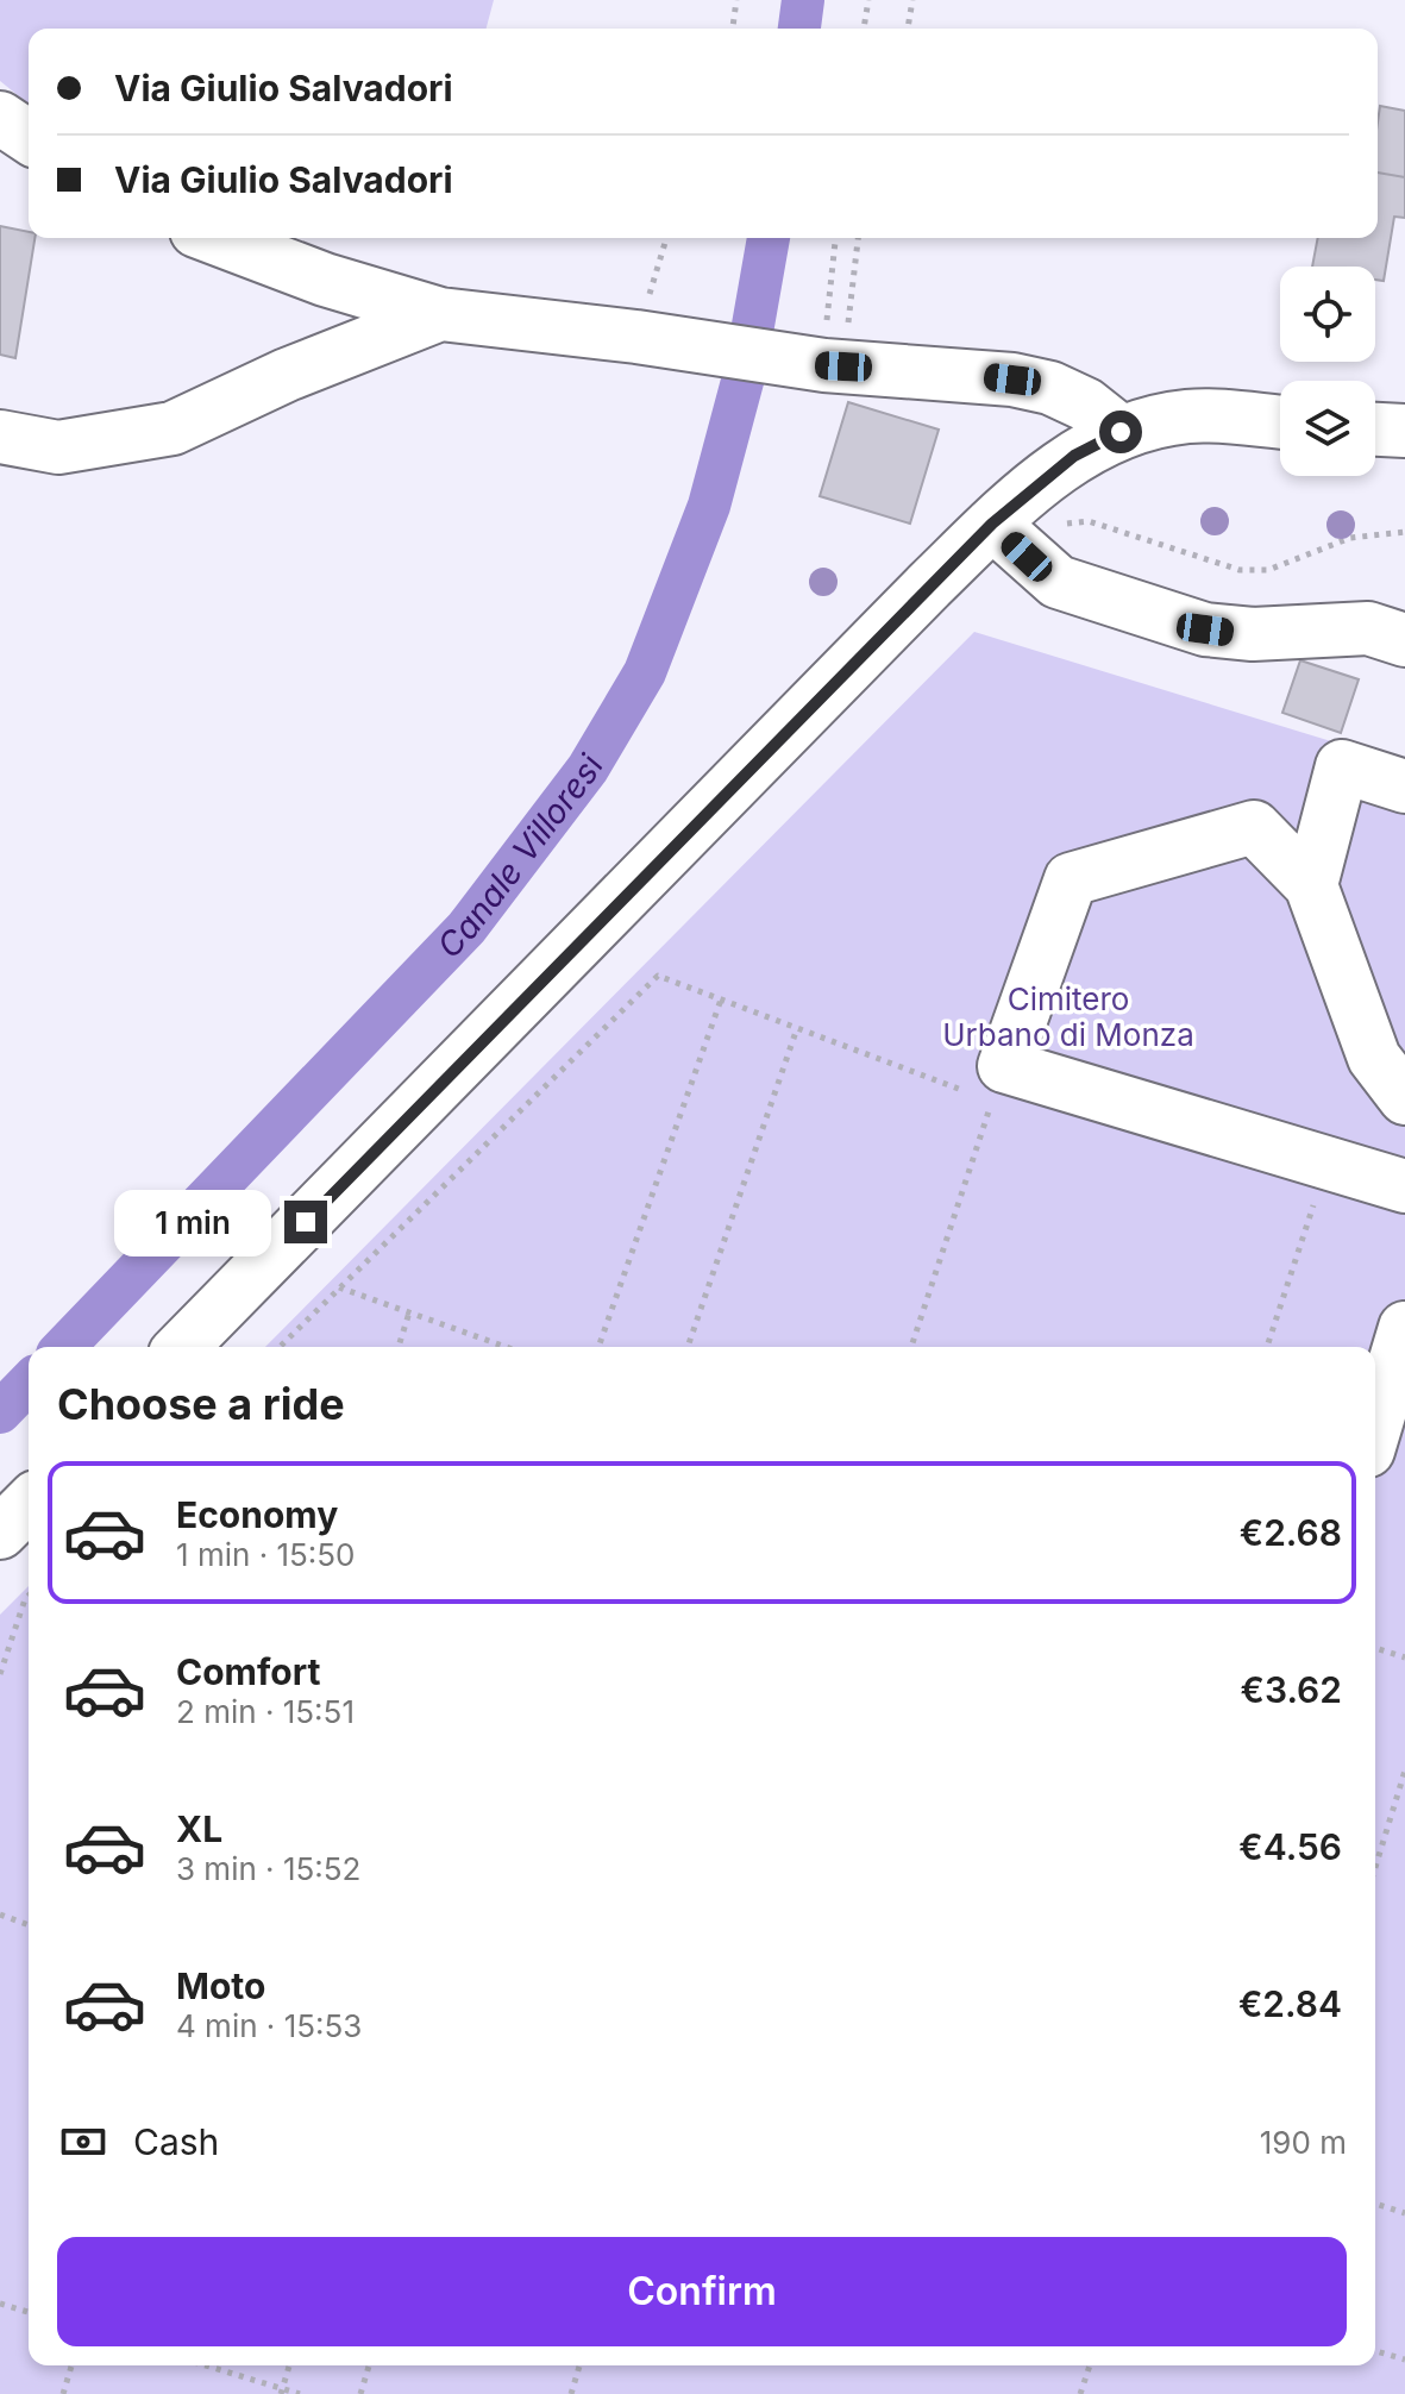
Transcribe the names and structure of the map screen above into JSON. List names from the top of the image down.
{
  "water": ["Canale Villoresi"],
  "parks": ["Cimitero Urbano di Monza"],
  "page": {
    "banner": ["Via Giulio Salvadori", "Via Giulio Salvadori"],
    "bubble": "1 min",
    "heading": "Choose a ride",
    "list": [
      {
        "name": "Economy",
        "note": "1 min · 15:50",
        "value": "€2.68"
      },
      {
        "name": "Comfort",
        "note": "2 min · 15:51",
        "value": "€3.62"
      },
      {
        "name": "XL",
        "note": "3 min · 15:52",
        "value": "€4.56"
      },
      {
        "name": "Moto",
        "note": "4 min · 15:53",
        "value": "€2.84"
      }
    ],
    "pay": ["Cash", "190 m"],
    "buttons": "Confirm"
  }
}
